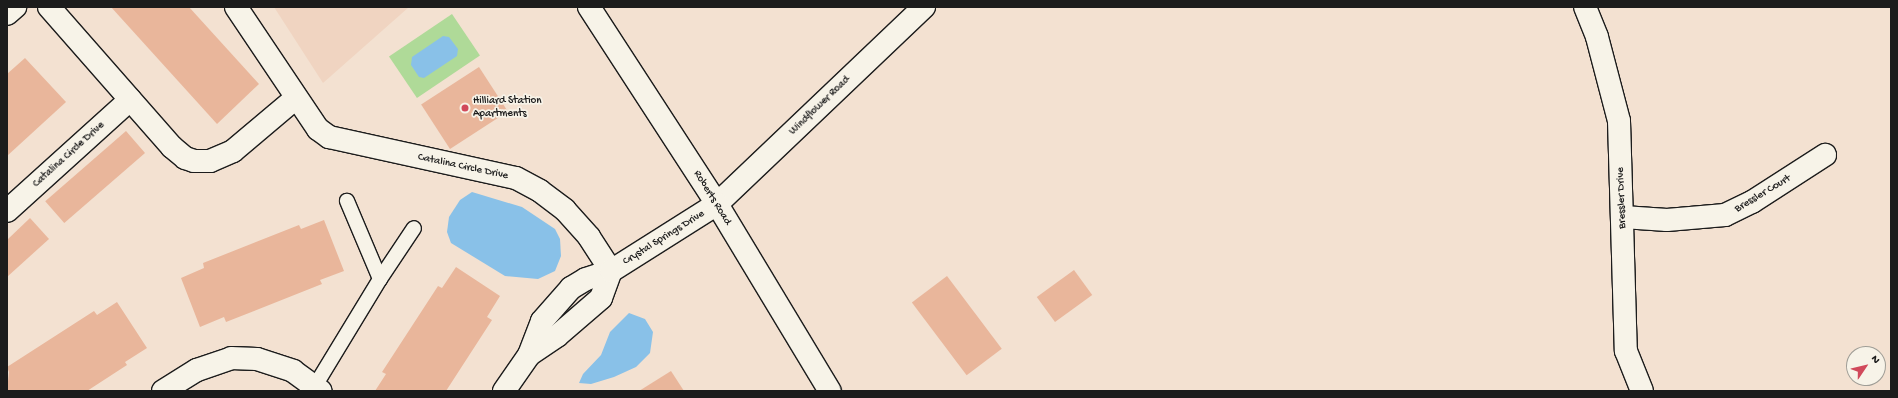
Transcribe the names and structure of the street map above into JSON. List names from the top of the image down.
{
  "streets": {
    "street": [
      "Windflower Road",
      "Catalina Circle Drive",
      "Bressler Court",
      "Roberts Road",
      "Bressler Drive",
      "Crystal Springs Drive"
    ]
  },
  "crossings": [
    ["Windflower Road", "Roberts Road"],
    ["Windflower Road", "Crystal Springs Drive"],
    ["Catalina Circle Drive", "Crystal Springs Drive"],
    ["Bressler Court", "Bressler Drive"],
    ["Roberts Road", "Crystal Springs Drive"]
  ],
  "places": ["Hilliard Station Apartments"],
  "north": "top right"
}
